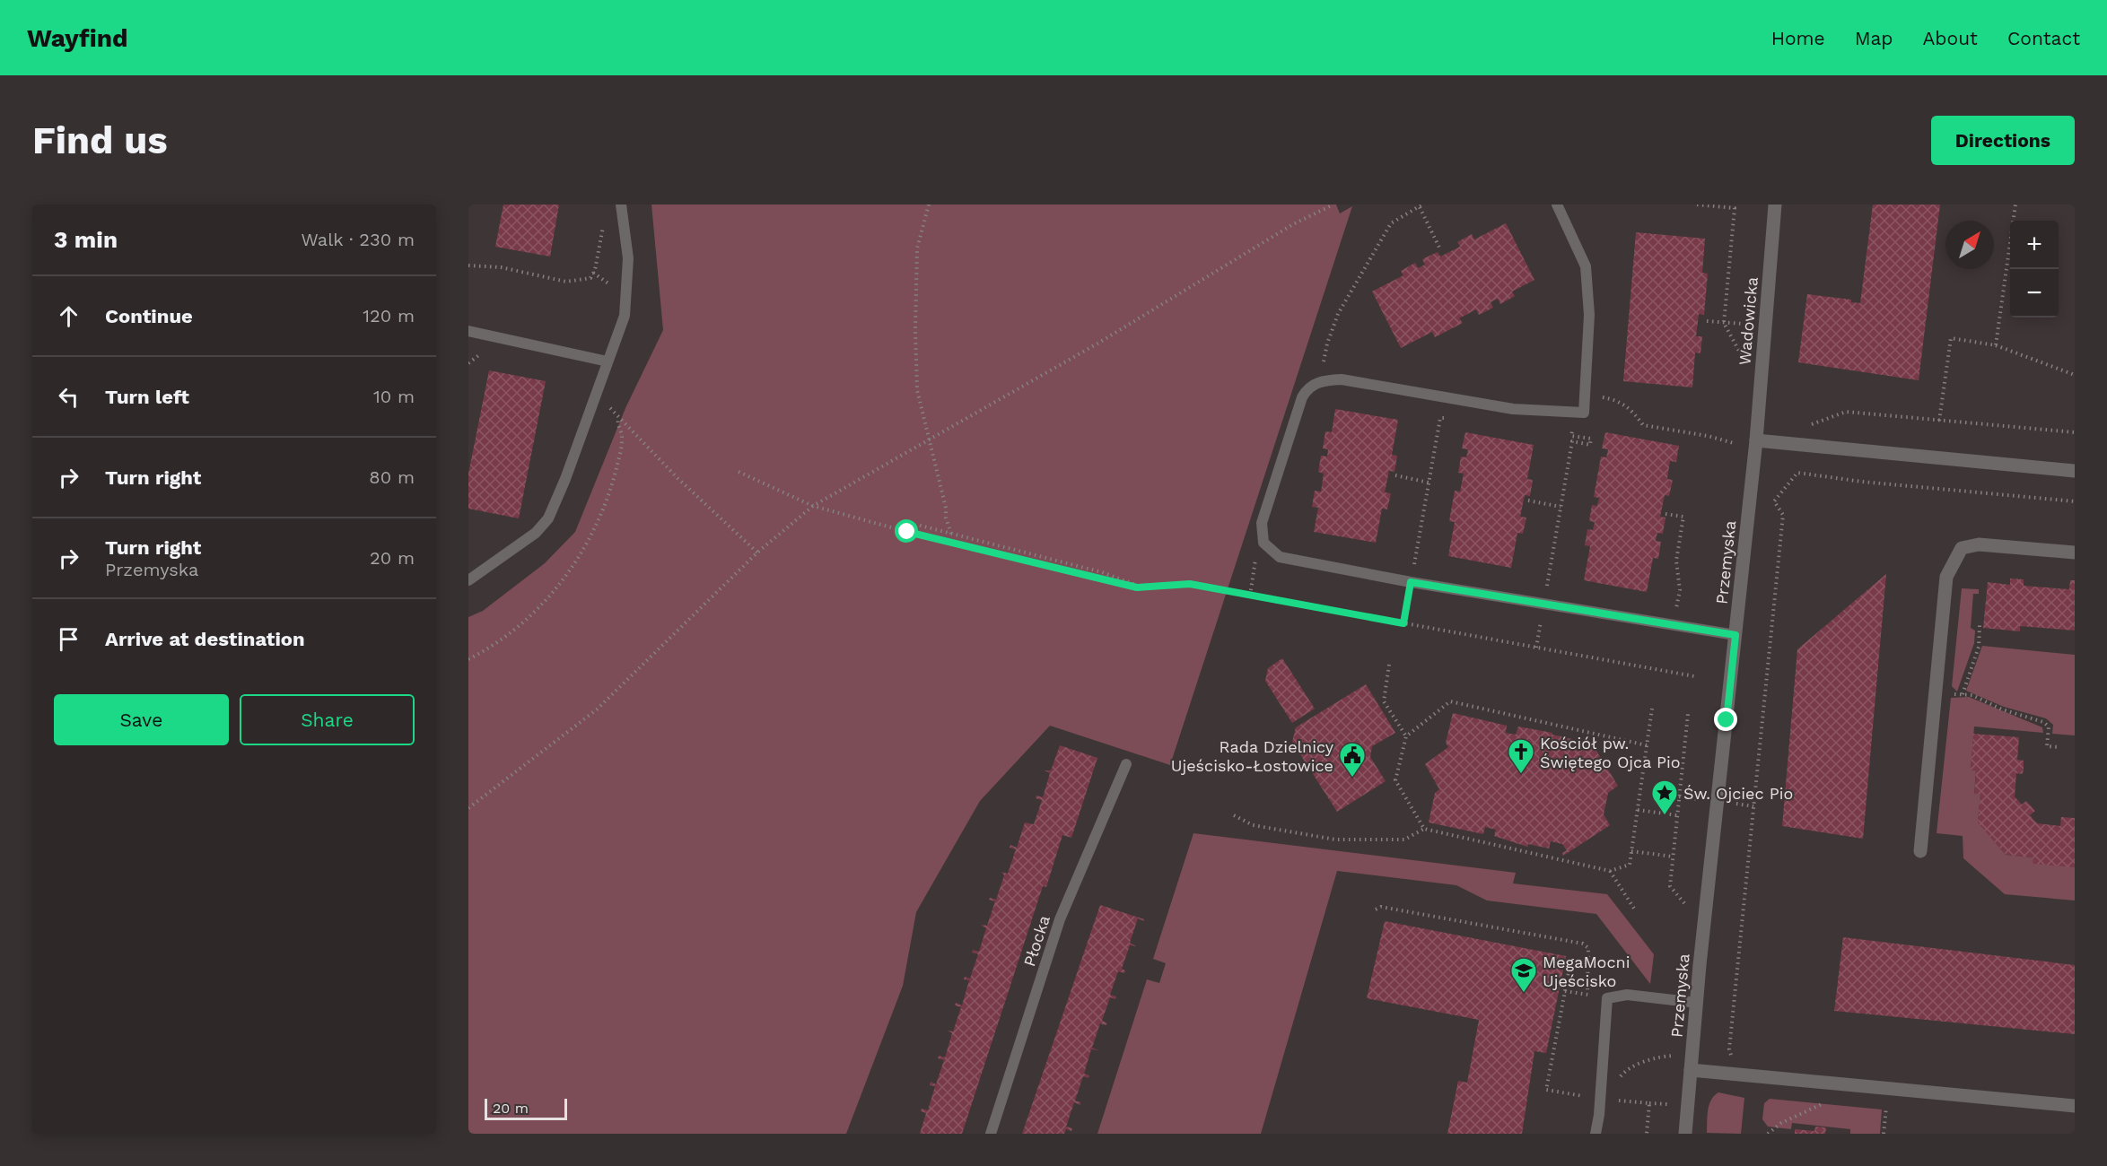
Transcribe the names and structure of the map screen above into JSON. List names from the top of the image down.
{
  "streets": {
    "street": ["Wadowicka", "Przemyska"],
    "lane": ["Płocka"]
  },
  "crossings": [
    ["Wadowicka", "Przemyska"]
  ],
  "places": {
    "church": ["Kościół pw. Świętego Ojca Pio"],
    "public building": ["Rada Dzielnicy Ujeścisko-Łostowice"],
    "place": ["Św. Ojciec Pio"],
    "school or university": ["MegaMocni Ujeścisko"]
  },
  "scale_bar": "20 m",
  "north": "top right",
  "page": {
    "header": "Wayfind",
    "nav": [
      "Home",
      "Map",
      "About",
      "Contact"
    ],
    "buttons": [
      "Directions",
      ["Save", "Share"]
    ],
    "title": "Find us",
    "heading": ["3 min", "Walk · 230 m"],
    "map_buttons": ["+", "−"],
    "list": [
      ["Continue", "120 m"],
      ["Turn left", "10 m"],
      ["Turn right", "80 m"],
      ["Turn right", "Przemyska", "20 m"],
      "Arrive at destination"
    ],
    "scale": "20 m"
  }
}
